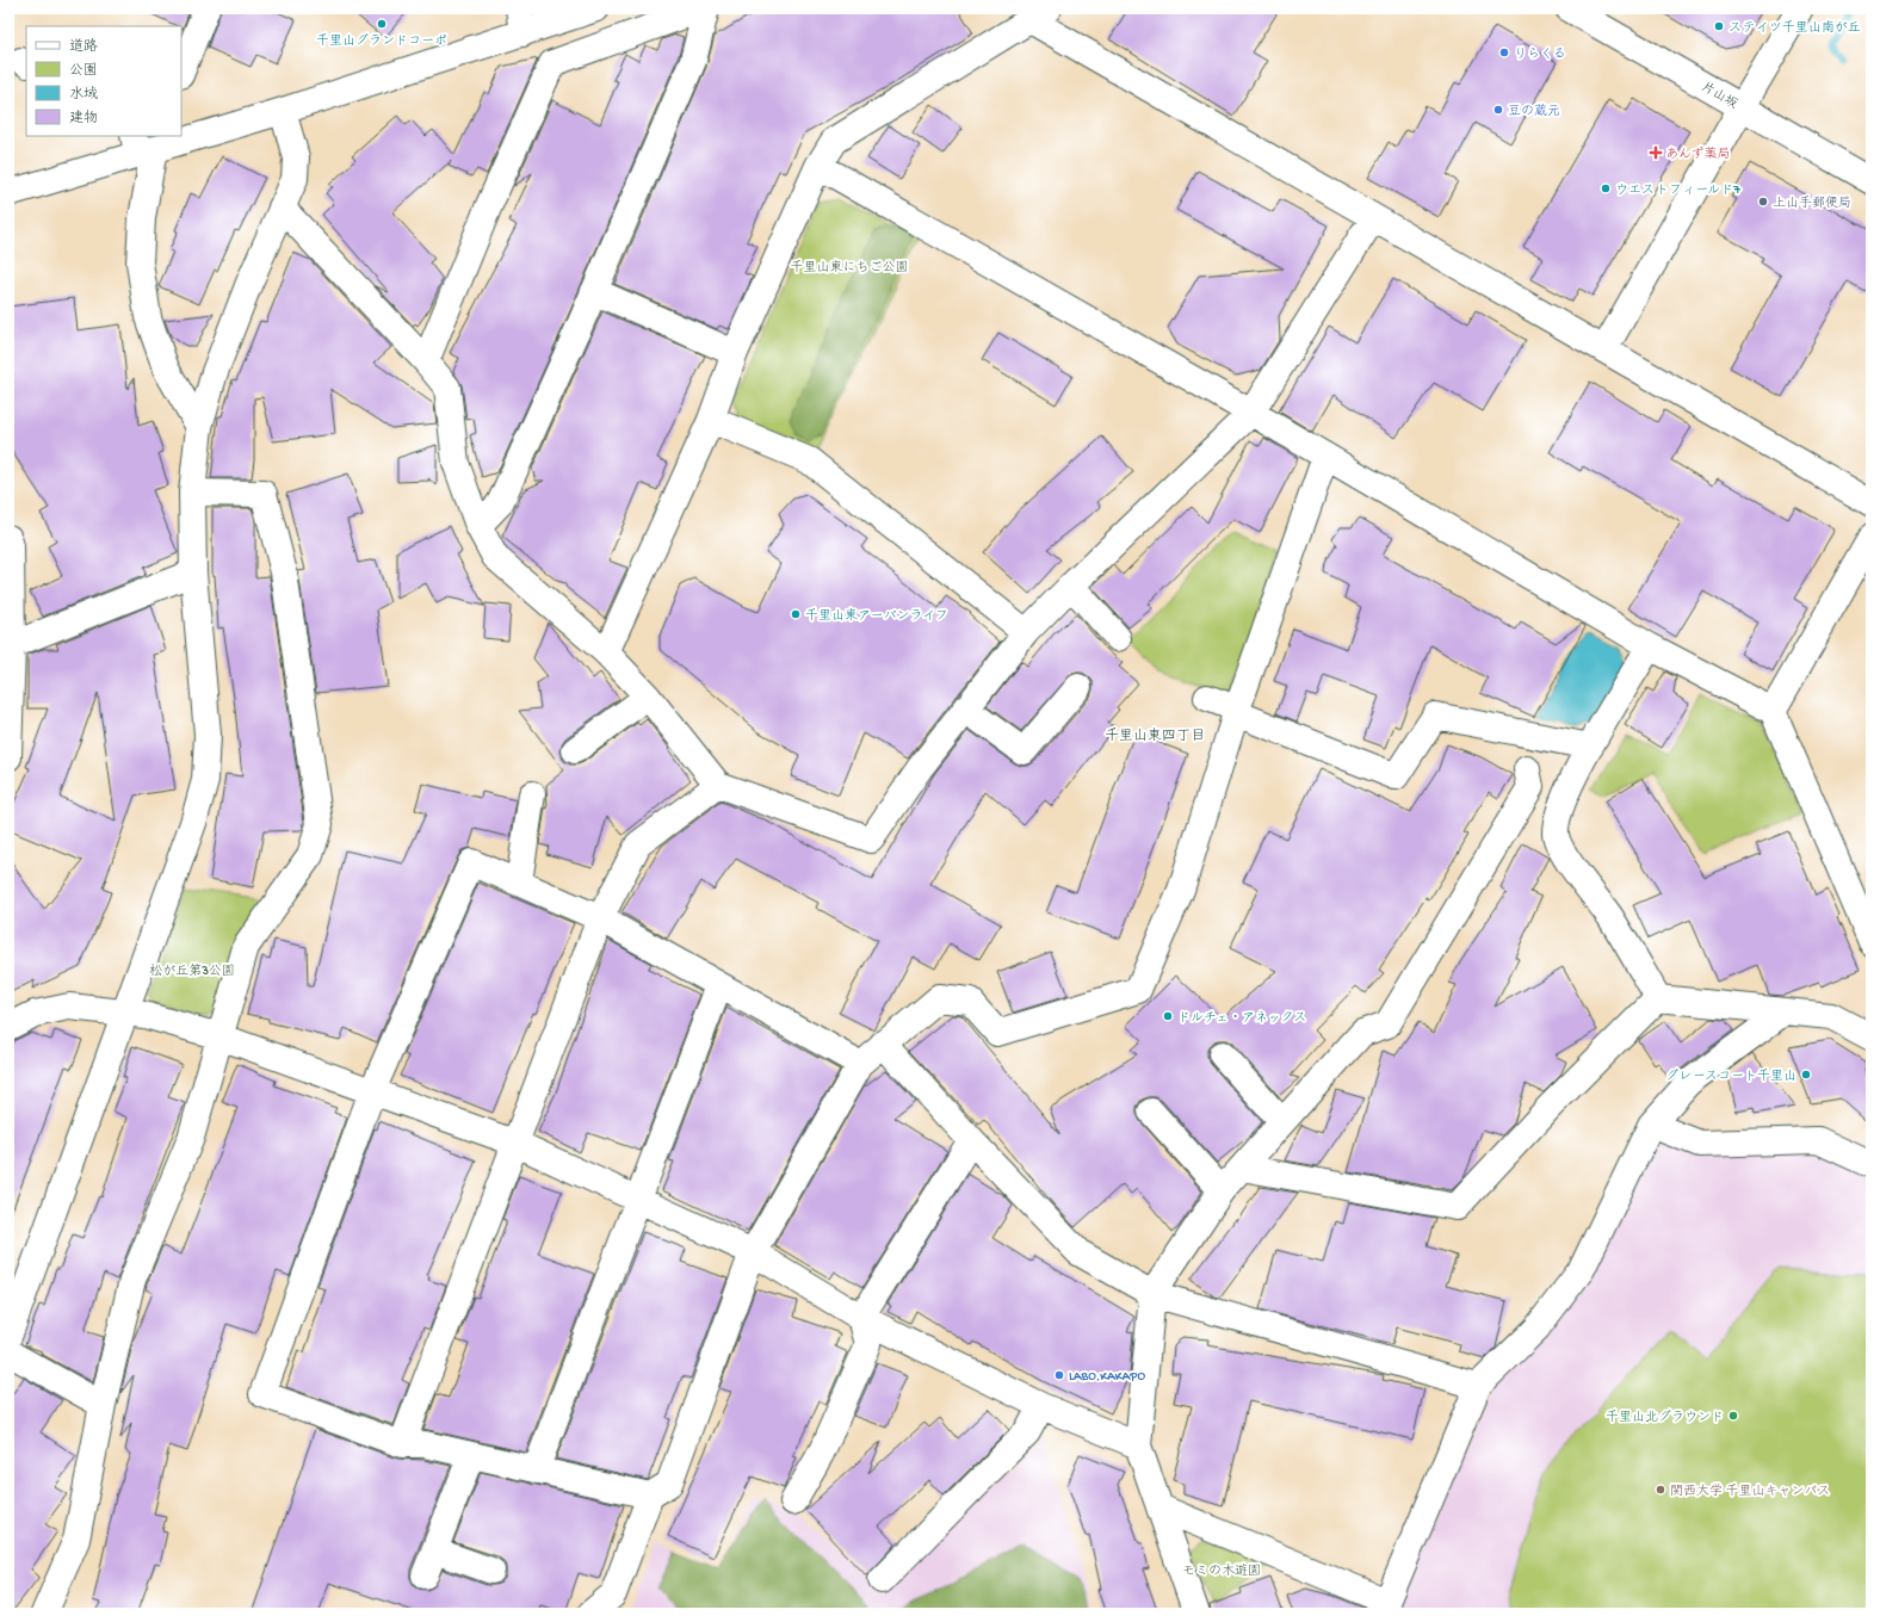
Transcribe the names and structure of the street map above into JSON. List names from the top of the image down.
{
  "streets": {
    "street": ["片山坂"]
  },
  "districts": ["千里山東四丁目"],
  "parks": ["千里山東にちご公園", "松が丘第3公園", "モミの木遊園"],
  "places": {
    "other": [
      "千里山グランドコーポ",
      "ステイツ千里山南が丘",
      "りらくる",
      "豆の蔵元",
      "ウエストフィールド7",
      "上山手郵便局",
      "千里山東アーバンライフ",
      "ドルチェ・アネックス",
      "グレースコート千里山",
      "LABO.KAKAPO",
      "千里山北グラウンド",
      "関西大学 千里山キャンパス"
    ],
    "health": ["あんず薬局"]
  },
  "legend": [
    "道路",
    "公園",
    "水域",
    "建物"
  ]
}
